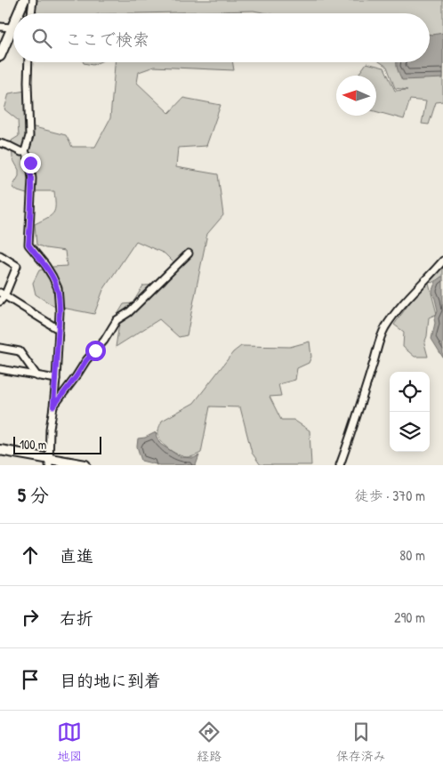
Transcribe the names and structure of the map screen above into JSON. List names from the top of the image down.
{
  "scale_bar": "100 m",
  "north": "left",
  "page": {
    "search": "ここで検索",
    "scale": "100 m",
    "heading": ["5 分", "徒歩 · 370 m"],
    "list": [
      ["直進", "80 m"],
      ["右折", "290 m"],
      "目的地に到着"
    ],
    "nav": ["地図", "経路", "保存済み"]
  }
}
